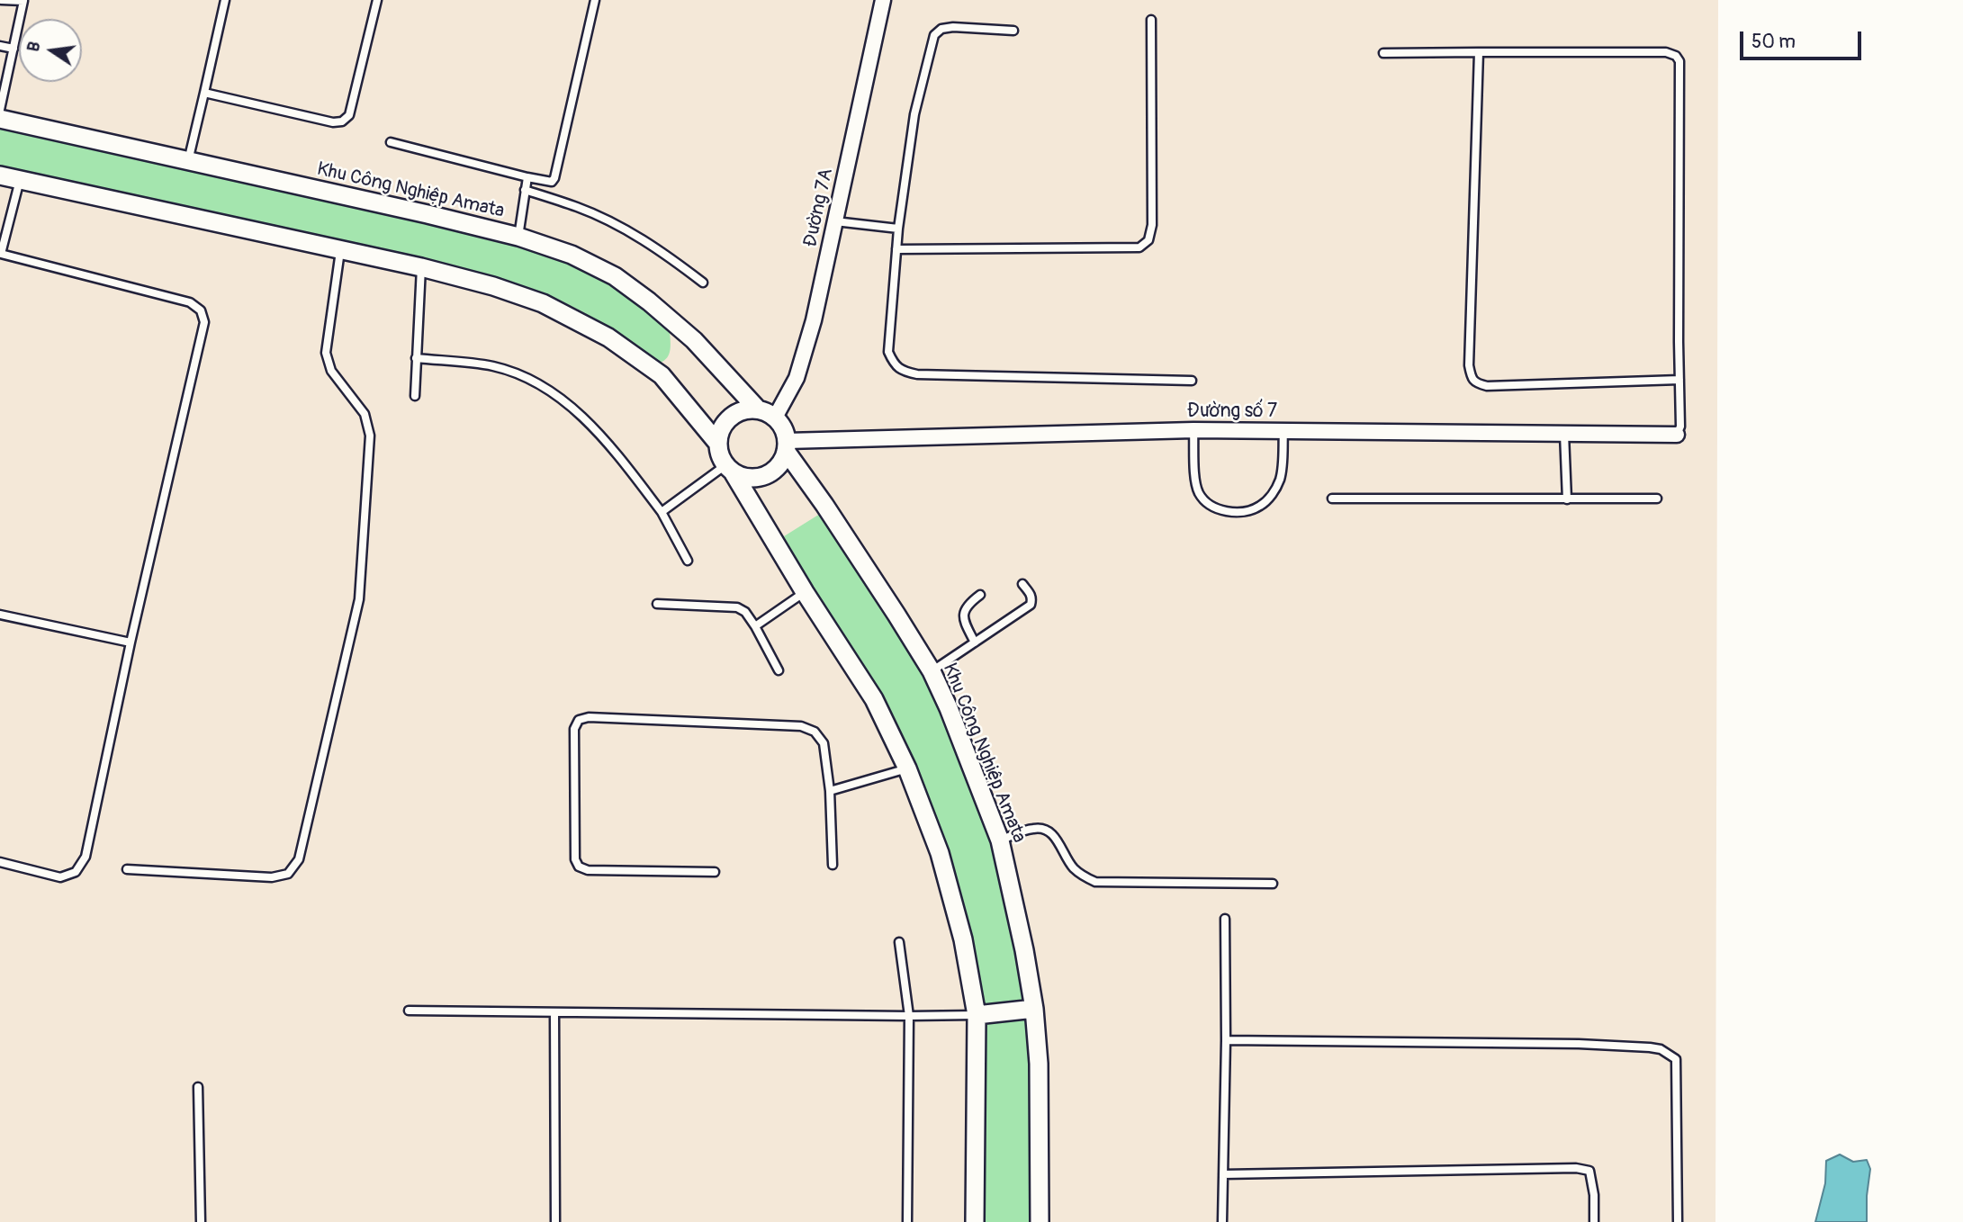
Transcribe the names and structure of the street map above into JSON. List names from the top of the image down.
{
  "streets": {
    "street": ["Khu Công Nghiệp Amata", "Đường 7A", "Đường số 7"]
  },
  "crossings": [
    ["Khu Công Nghiệp Amata", "Đường 7A"],
    ["Khu Công Nghiệp Amata", "Đường số 7"],
    ["Đường 7A", "Đường số 7"]
  ],
  "scale_bar": "50 m",
  "north": "left"
}
